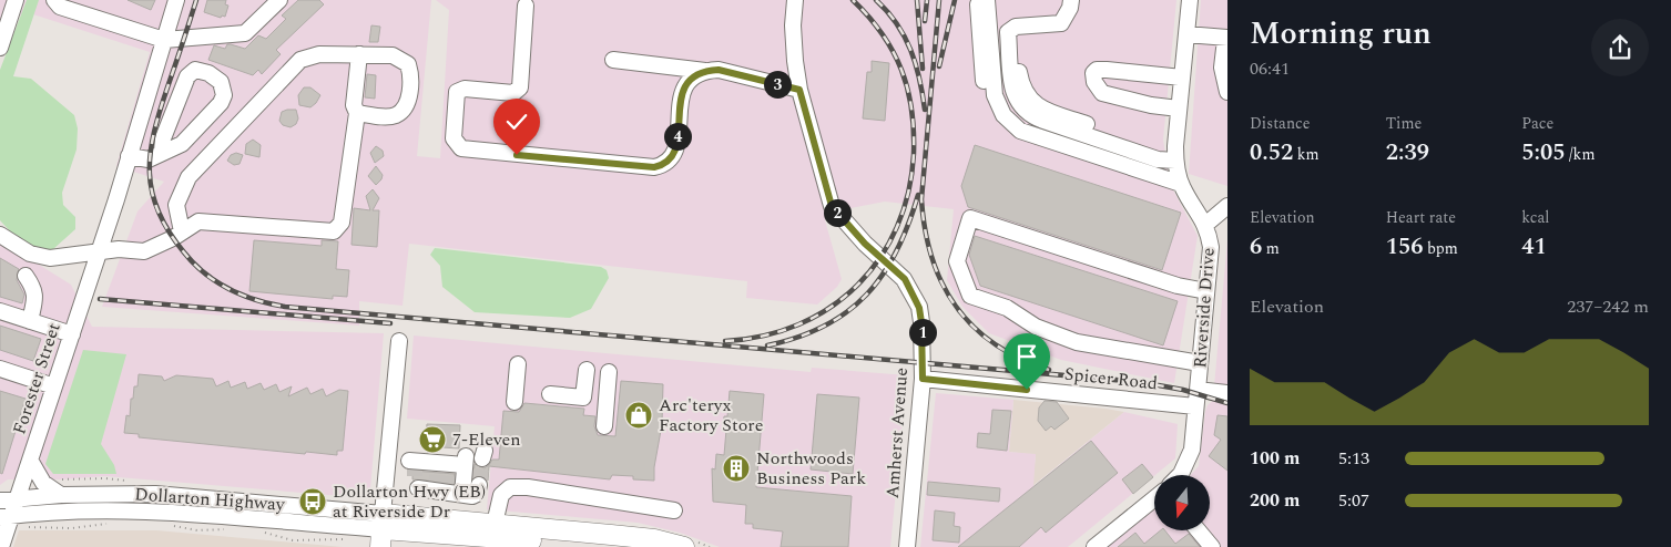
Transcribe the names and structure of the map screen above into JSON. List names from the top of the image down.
{
  "streets": {
    "main road": ["Dollarton Highway"],
    "street": [
      "Riverside Drive",
      "Forester Street",
      "Spicer Road",
      "Amherst Avenue"
    ]
  },
  "crossings": [
    ["Riverside Drive", "Spicer Road"],
    ["Forester Street", "Dollarton Highway"],
    ["Spicer Road", "Amherst Avenue"]
  ],
  "places": {
    "shop": ["Arc'teryx Factory Store"],
    "supermarket": ["7-Eleven"],
    "building": ["Northwoods Business Park"],
    "bus stop": ["Dollarton Hwy (EB) at Riverside Dr"]
  },
  "north": "bottom",
  "page": {
    "heading": ["Morning run", "06:41"],
    "pins": [
      "3",
      "4",
      "2",
      "1"
    ],
    "stats": [
      ["Distance", "0.52 km"],
      ["Time", "2:39"],
      ["Pace", "5:05 /km"],
      ["Elevation", "6 m"],
      ["Heart rate", "156 bpm"],
      ["kcal", "41"]
    ],
    "chart": ["Elevation", "237–242 m"],
    "list": [
      {
        "name": "100 m",
        "note": "5:13"
      },
      {
        "name": "200 m",
        "note": "5:07"
      }
    ]
  }
}
